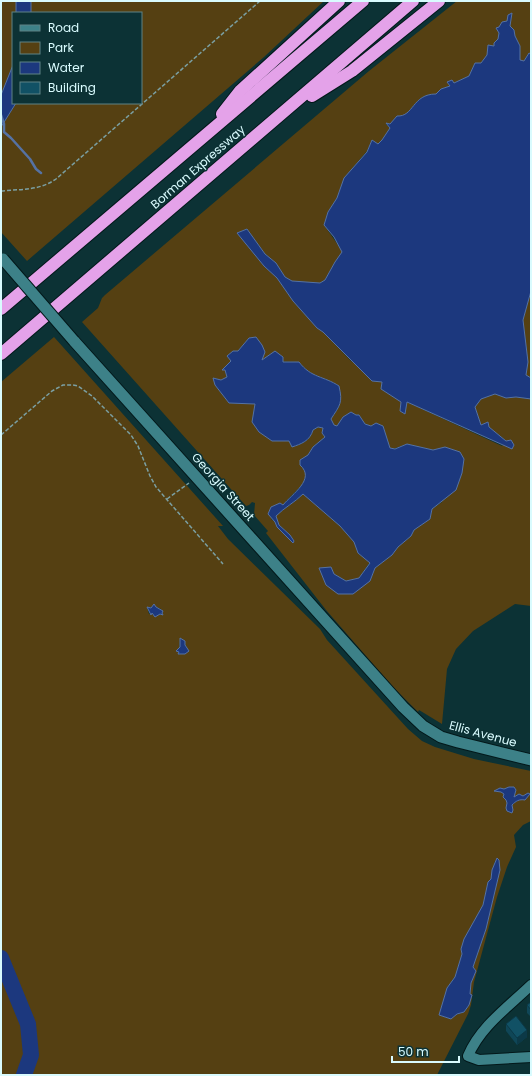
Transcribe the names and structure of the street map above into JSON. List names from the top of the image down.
{
  "streets": {
    "highway": ["Borman Expressway"],
    "street": ["Georgia Street", "Ellis Avenue"]
  },
  "crossings": [
    ["Georgia Street", "Ellis Avenue"]
  ],
  "legend": [
    "Road",
    "Park",
    "Water",
    "Building"
  ],
  "scale_bar": "50 m"
}
